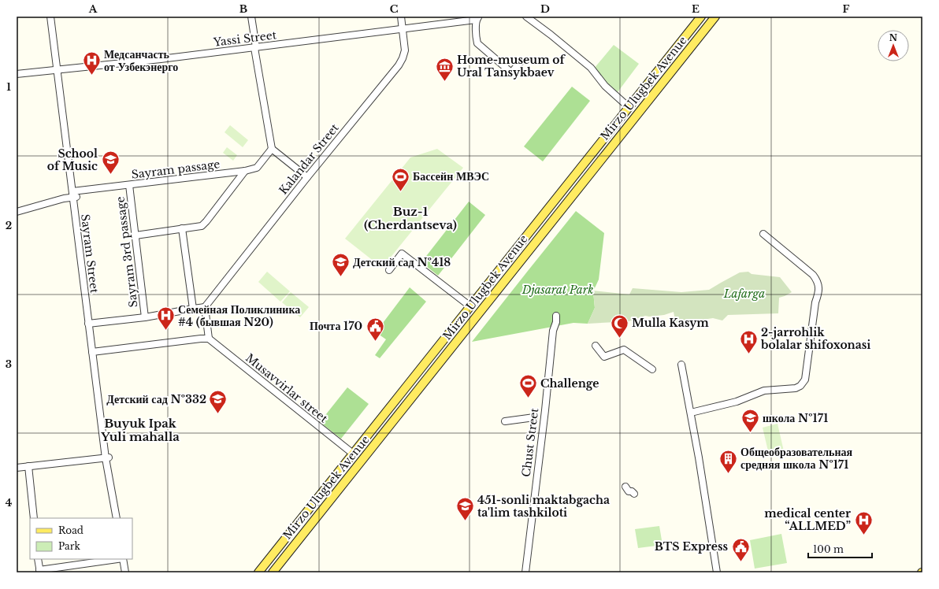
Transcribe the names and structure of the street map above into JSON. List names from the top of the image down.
{
  "streets": {
    "main road": ["Mirzo Ulugbek Avenue"],
    "street": [
      "Yassi Street",
      "Kalandar Street",
      "Sayram passage",
      "Sayram 3rd passage",
      "Sayram Street",
      "Musavvirlar street",
      "Chust Street"
    ]
  },
  "crossings": [
    ["Yassi Street", "Kalandar Street"],
    ["Yassi Street", "Sayram Street"],
    ["Mirzo Ulugbek Avenue", "Musavvirlar street"],
    ["Sayram passage", "Sayram 3rd passage"],
    ["Sayram passage", "Sayram Street"]
  ],
  "districts": ["Buz-1 (Cherdantseva)", "Buyuk Ipak Yuli mahalla"],
  "parks": ["Djasarat Park", "Lafarga"],
  "places": {
    "hospital": [
      "Медсанчасть от Узбекэнерго",
      "Семейная Поликлиника #4 (бывшая N20)",
      "2-jarrohlik bolalar shifoxonasi",
      "medical center “ALLMED”"
    ],
    "museum": ["Home-museum of Ural Tansykbaev"],
    "school or university": [
      "School of Music",
      "Детский сад №418",
      "Детский сад №332",
      "школа №171",
      "451-sonli maktabgacha ta'lim tashkiloti"
    ],
    "sports": ["Бассейн МВЭС", "Challenge"],
    "mosque": ["Mulla Kasym"],
    "public building": ["Почта 170", "BTS Express"],
    "building": ["Общеобразовательная средняя школа №171"]
  },
  "legend": ["Road", "Park"],
  "scale_bar": "100 m",
  "north": "top",
  "grid": {
    "columns": [
      "A",
      "B",
      "C",
      "D",
      "E",
      "F"
    ],
    "rows": [
      "1",
      "2",
      "3",
      "4"
    ]
  }
}
